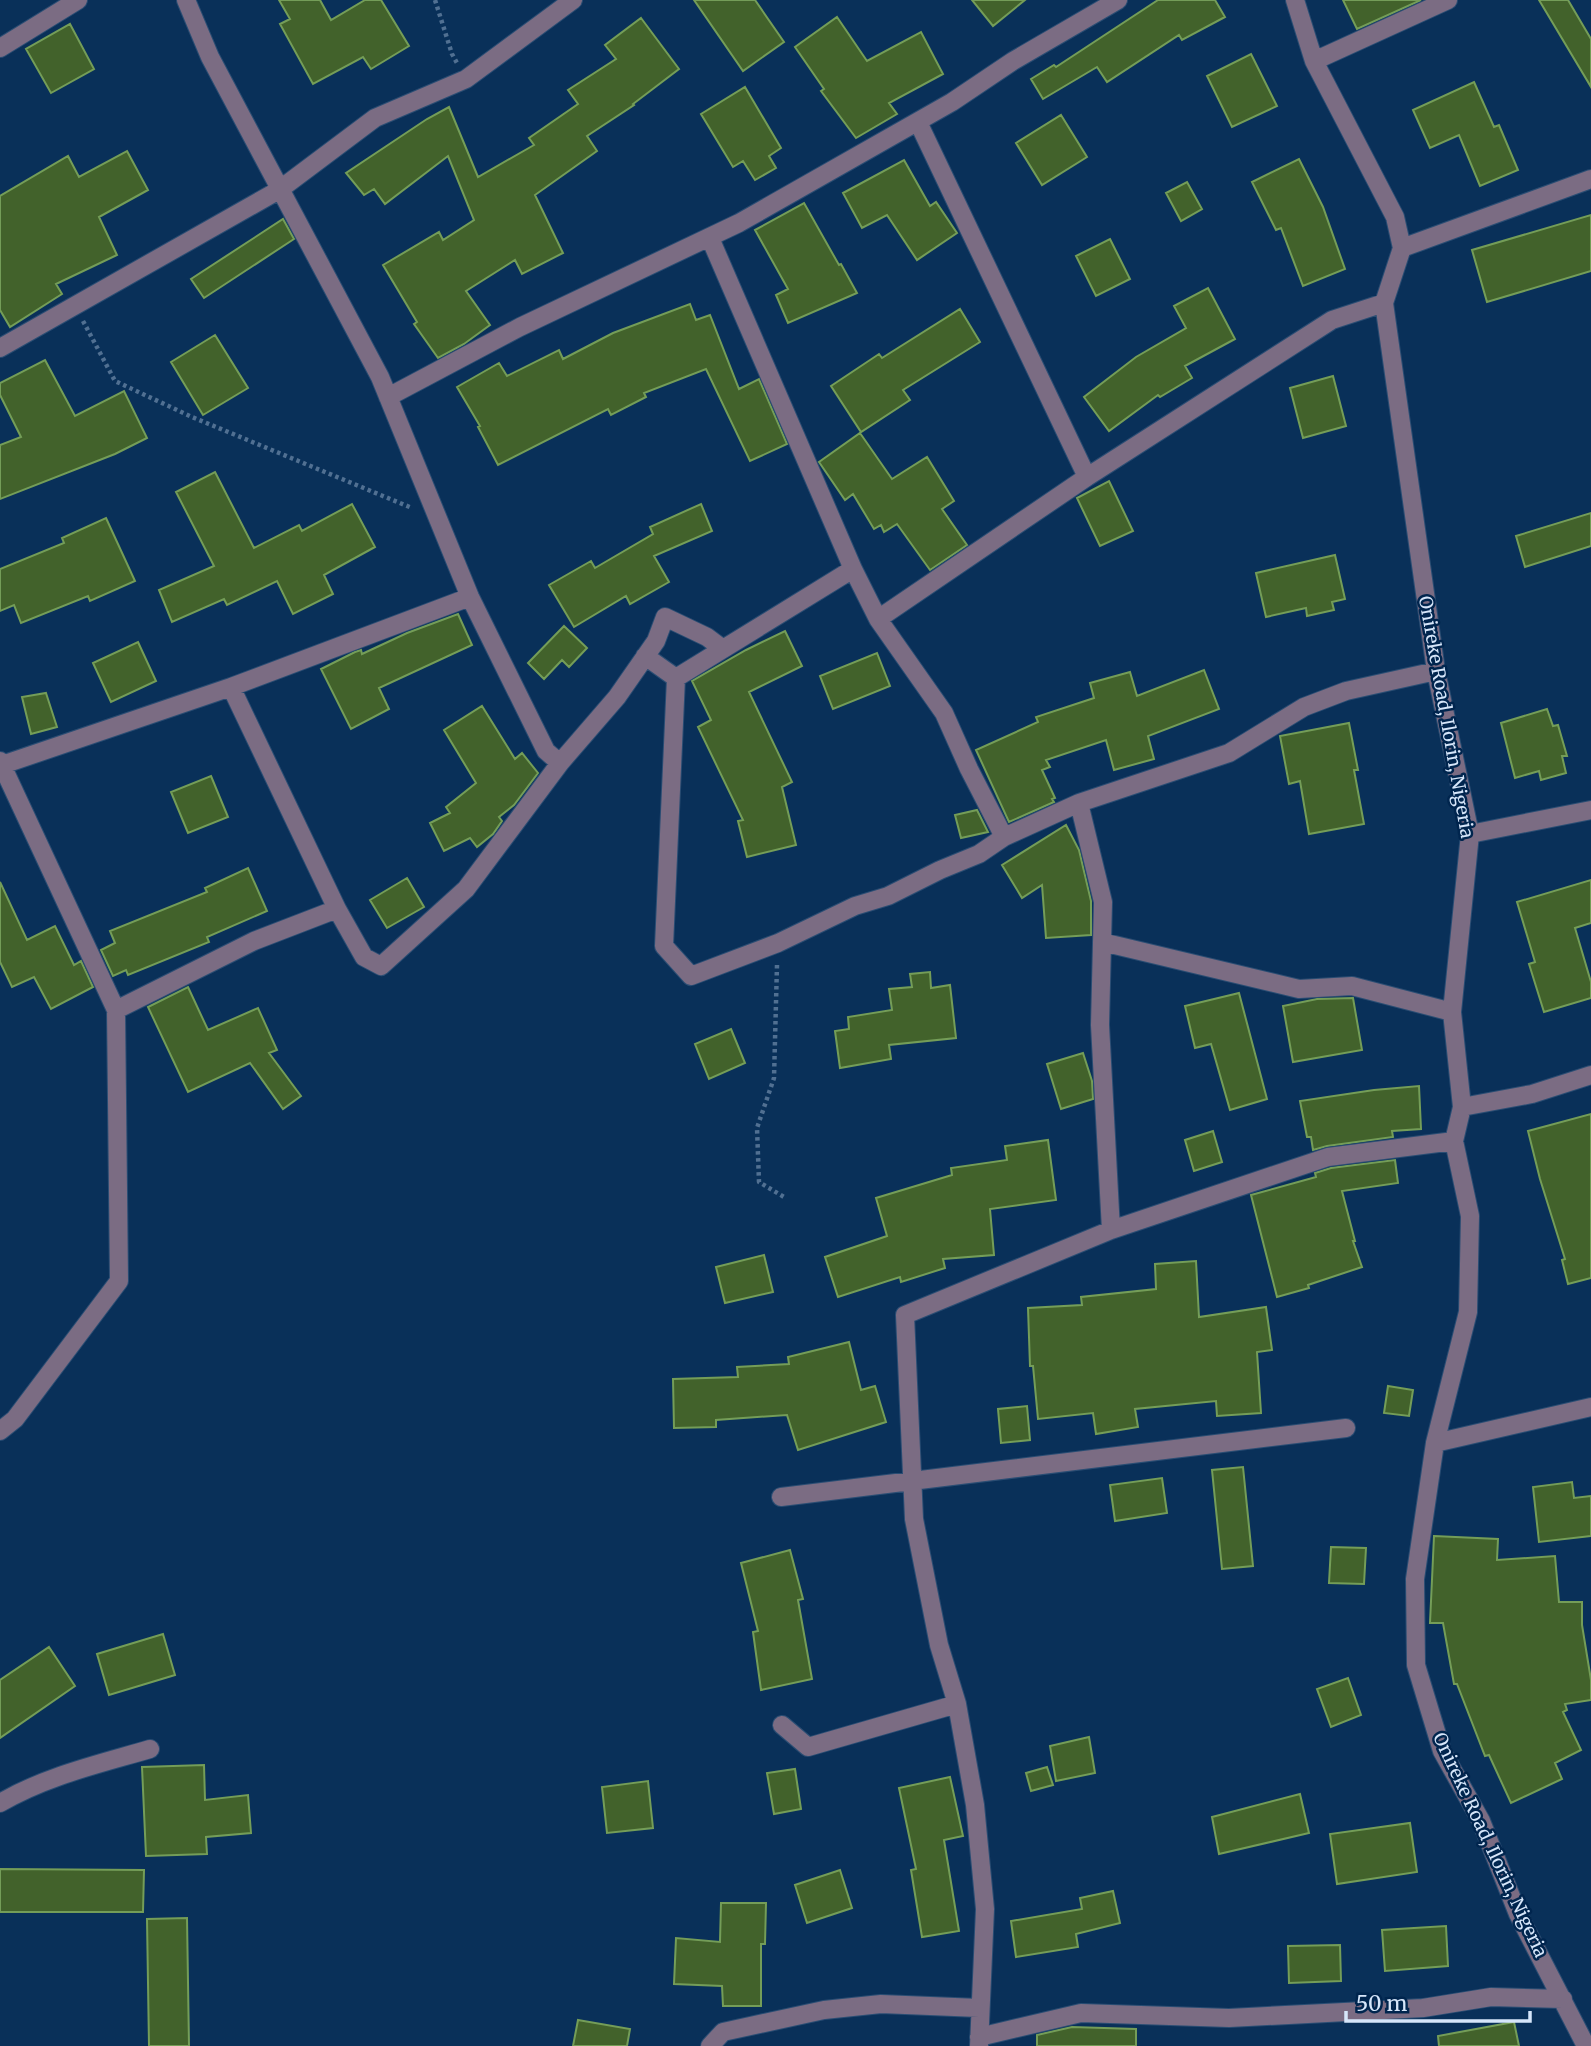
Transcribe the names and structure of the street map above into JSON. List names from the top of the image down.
{
  "streets": {
    "street": ["Onireke Road, Ilorin, Nigeria"]
  },
  "scale_bar": "50 m"
}
